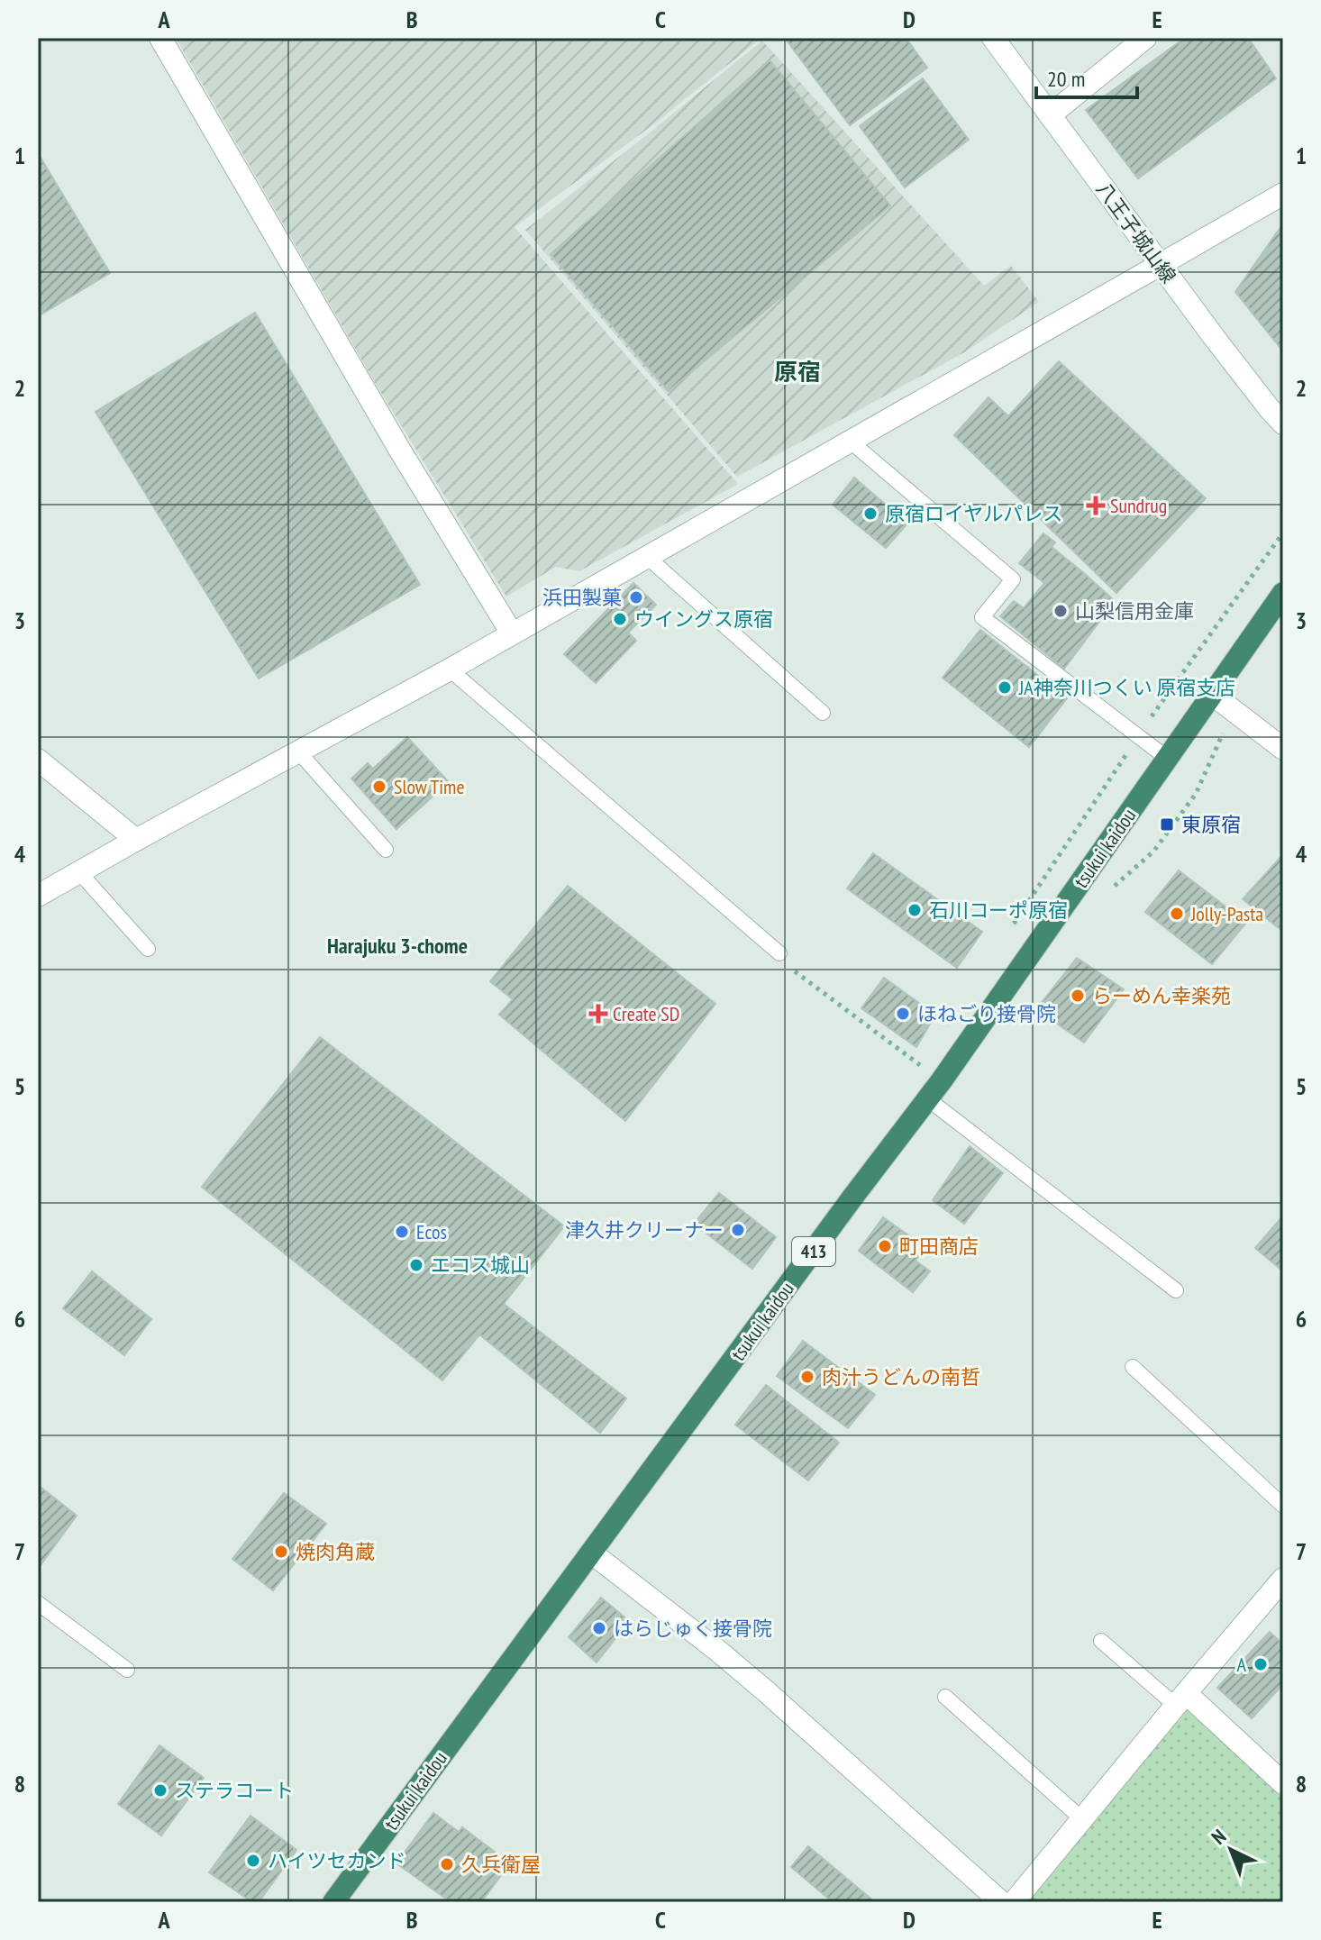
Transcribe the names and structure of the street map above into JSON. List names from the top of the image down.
{
  "streets": {
    "highway": ["tsukui kaidou", "413"],
    "street": ["八王子城山線"]
  },
  "districts": ["原宿", "Harajuku 3-chome"],
  "places": {
    "health": ["Sundrug", "Create SD"],
    "other": [
      "原宿ロイヤルパレス",
      "浜田製菓",
      "山梨信用金庫",
      "ウイングス原宿",
      "JA神奈川つくい 原宿支店",
      "Slow Time",
      "石川コーポ原宿",
      "Jolly-Pasta",
      "らーめん幸楽苑",
      "ほねごり接骨院",
      "津久井クリーナー",
      "Ecos",
      "町田商店",
      "エコス城山",
      "肉汁うどんの南哲",
      "焼肉角蔵",
      "はらじゅく接骨院",
      "A",
      "ステラコート",
      "ハイツセカンド",
      "久兵衛屋"
    ],
    "transit": ["東原宿"]
  },
  "scale_bar": "20 m",
  "north": "top left",
  "grid": {
    "columns": [
      "A",
      "B",
      "C",
      "D",
      "E"
    ],
    "rows": [
      "1",
      "2",
      "3",
      "4",
      "5",
      "6",
      "7",
      "8"
    ]
  }
}
